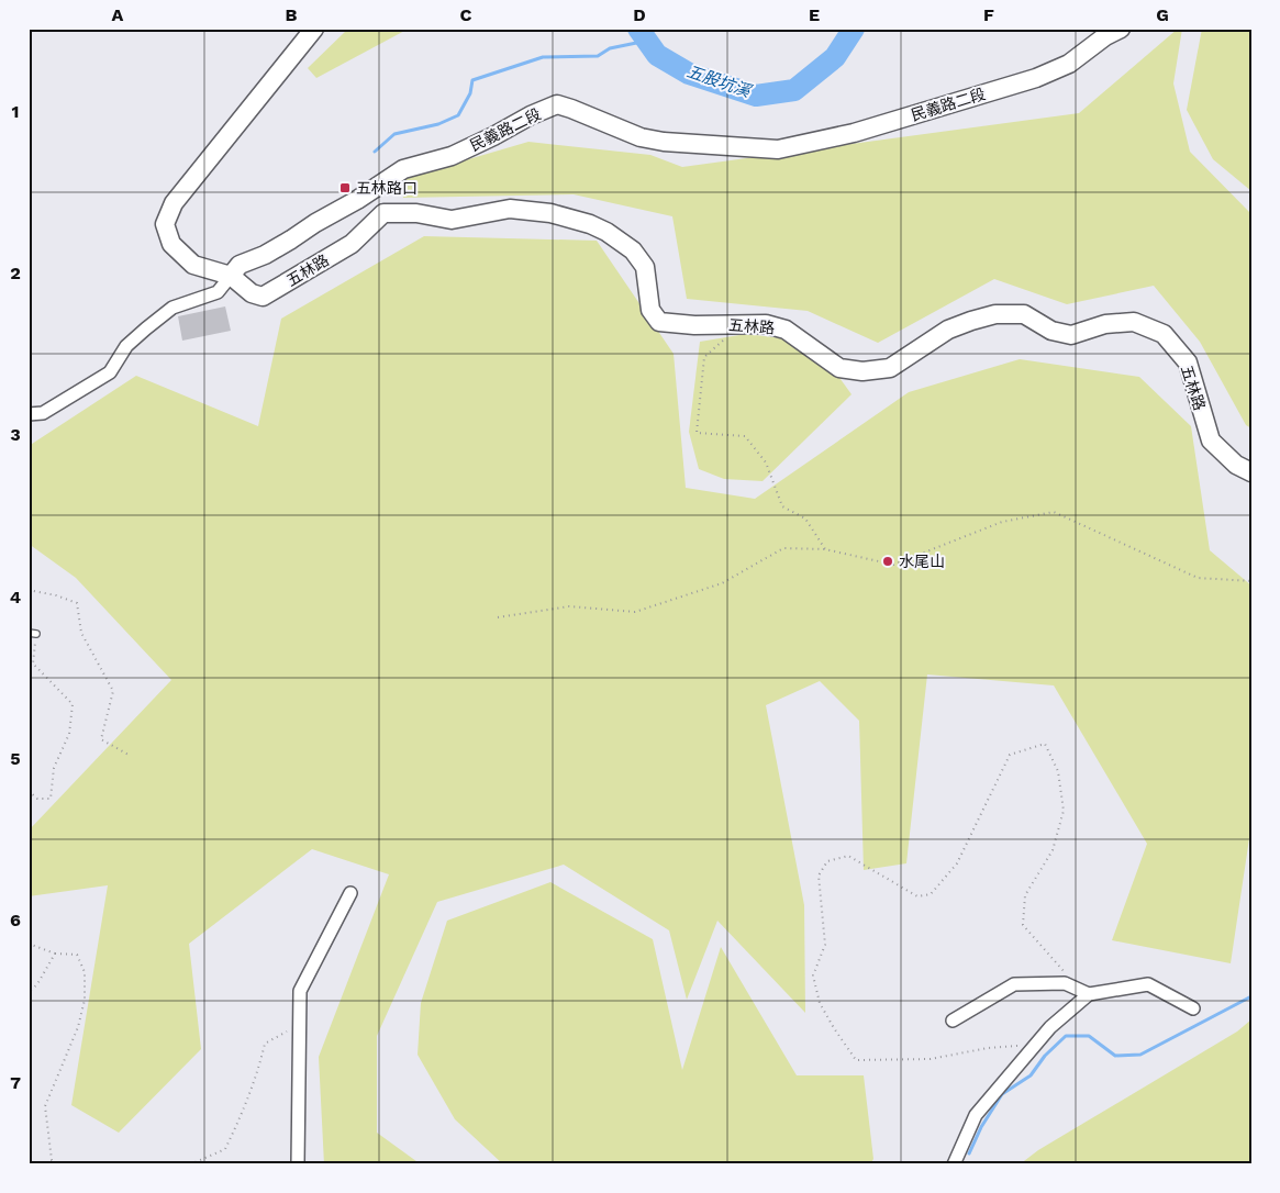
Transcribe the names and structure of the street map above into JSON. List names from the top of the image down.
{
  "streets": {
    "main road": ["民義路二段", "五林路"]
  },
  "crossings": [
    ["民義路二段", "五林路"]
  ],
  "water": ["五股坑溪"],
  "places": {
    "transit": ["五林路口"],
    "other": ["水尾山"]
  },
  "grid": {
    "columns": [
      "A",
      "B",
      "C",
      "D",
      "E",
      "F",
      "G"
    ],
    "rows": [
      "1",
      "2",
      "3",
      "4",
      "5",
      "6",
      "7"
    ]
  }
}
